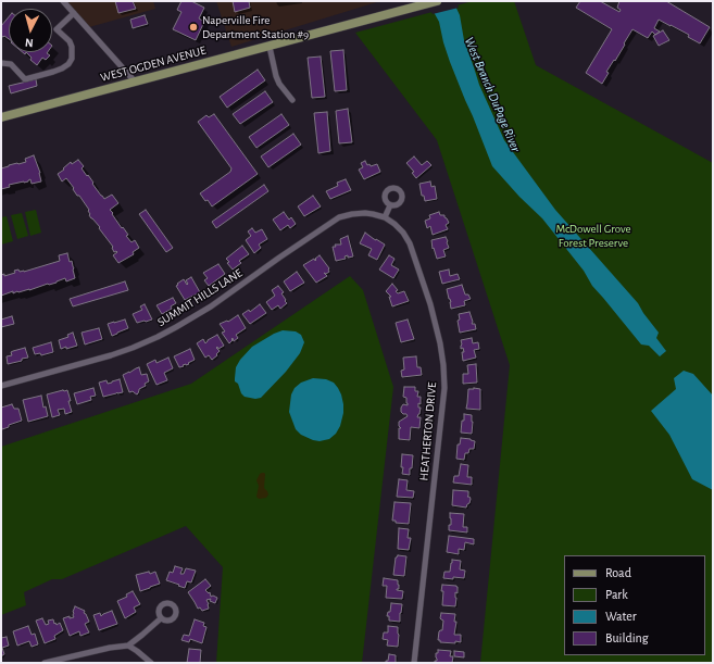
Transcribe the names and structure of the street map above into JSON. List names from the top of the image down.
{
  "streets": {
    "main road": ["WEST OGDEN AVENUE"],
    "street": ["SUMMIT HILLS LANE", "HEATHERTON DRIVE"]
  },
  "crossings": [
    ["SUMMIT HILLS LANE", "HEATHERTON DRIVE"]
  ],
  "water": ["West Branch DuPage River"],
  "parks": ["McDowell Grove Forest Preserve"],
  "places": ["Naperville Fire Department Station #9"],
  "legend": [
    "Road",
    "Park",
    "Water",
    "Building"
  ],
  "north": "bottom"
}
